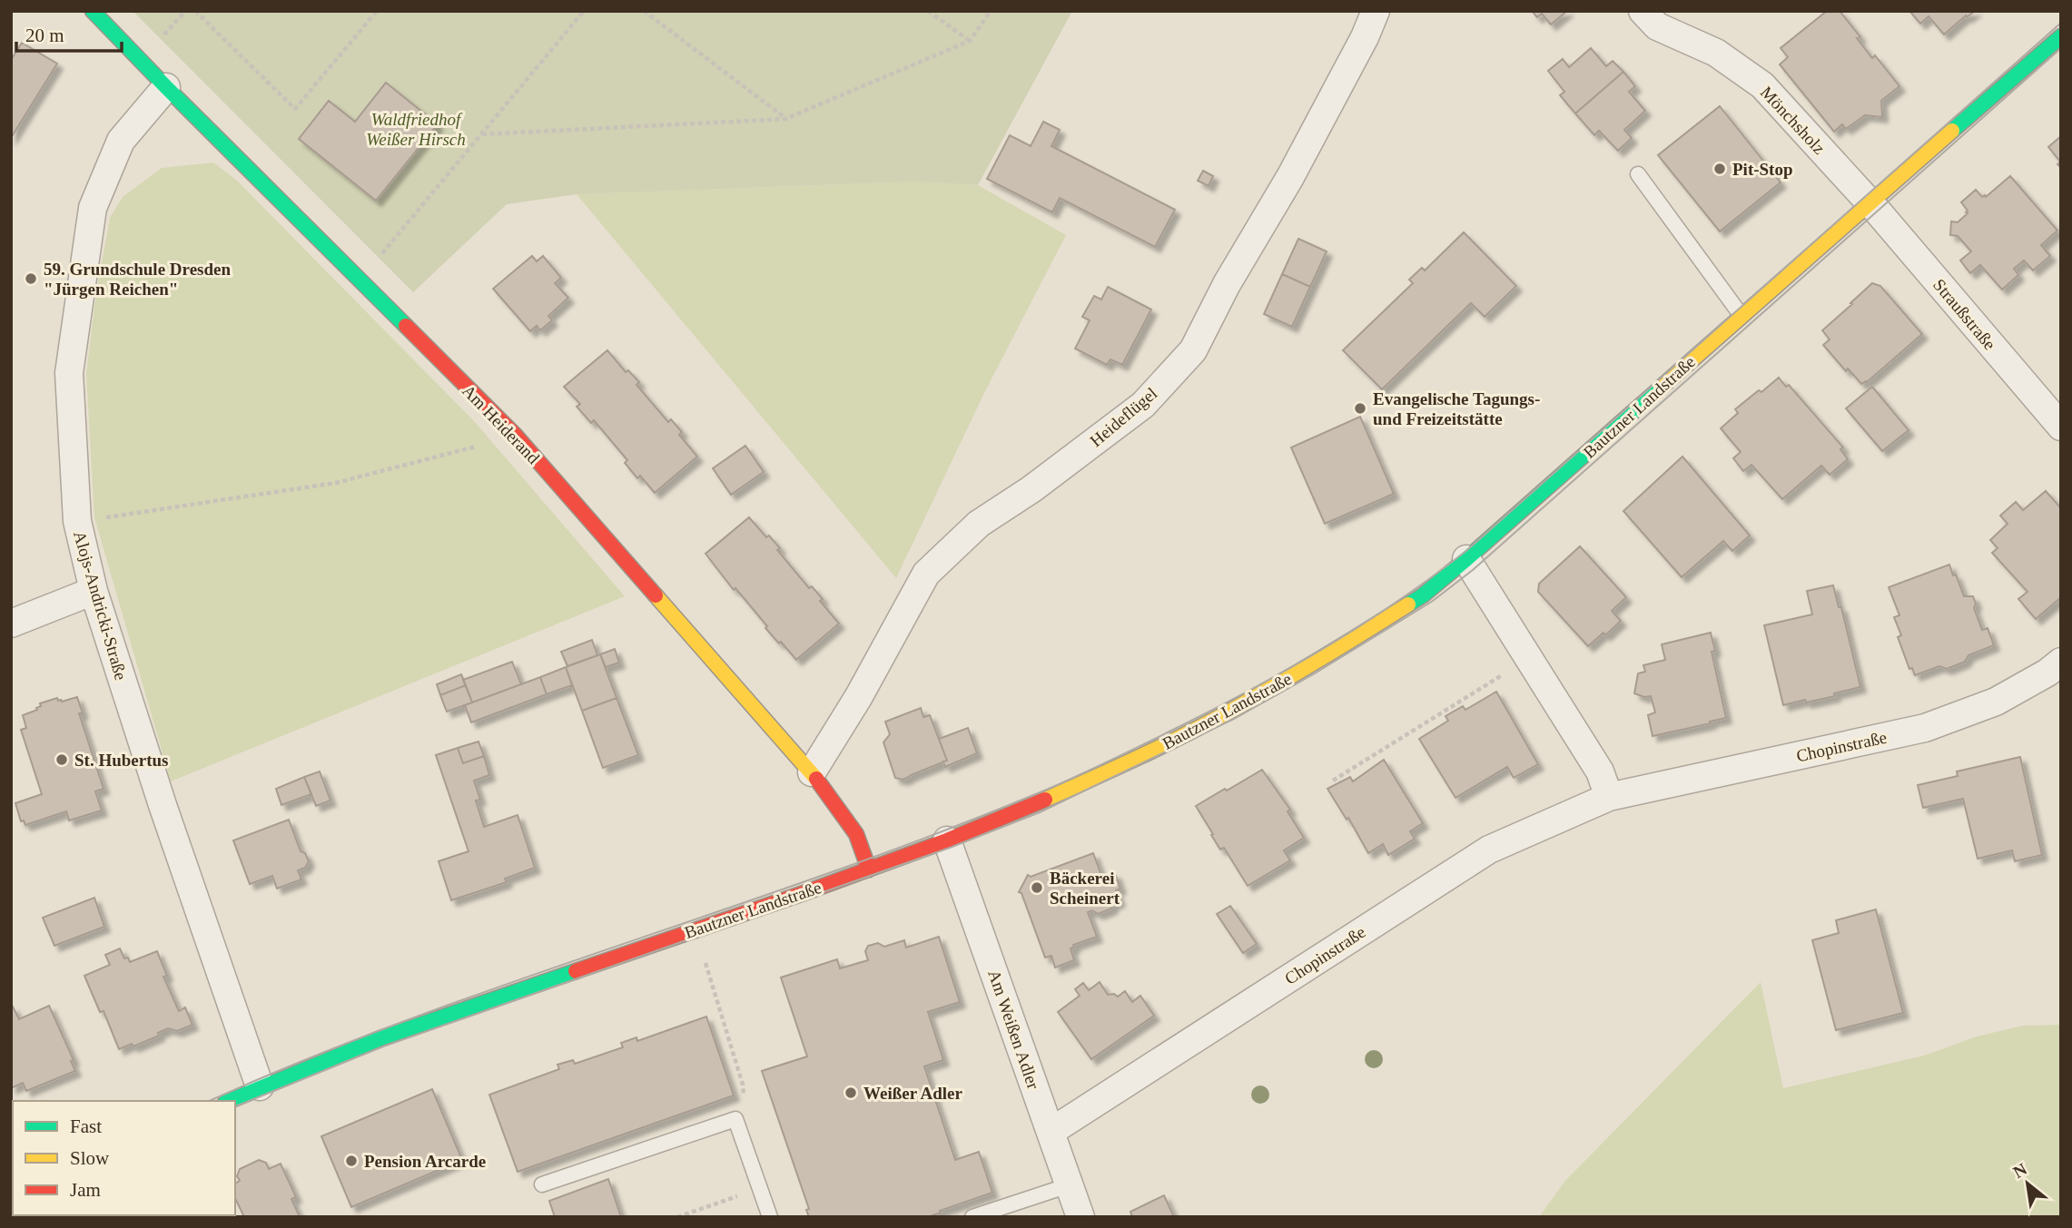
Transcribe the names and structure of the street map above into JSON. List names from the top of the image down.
{
  "streets": {
    "main road": ["Bautzner Landstraße", "Am Heiderand"],
    "street": [
      "Mönchsholz",
      "Straußstraße",
      "Heideflügel",
      "Alojs-Andricki-Straße",
      "Chopinstraße",
      "Am Weißen Adler"
    ]
  },
  "crossings": [
    ["Mönchsholz", "Straußstraße"],
    ["Mönchsholz", "Bautzner Landstraße"],
    ["Straußstraße", "Bautzner Landstraße"],
    ["Bautzner Landstraße", "Am Heiderand"],
    ["Bautzner Landstraße", "Alojs-Andricki-Straße"],
    ["Bautzner Landstraße", "Am Weißen Adler"],
    ["Heideflügel", "Am Heiderand"],
    ["Am Heiderand", "Alojs-Andricki-Straße"],
    ["Chopinstraße", "Am Weißen Adler"]
  ],
  "parks": ["Waldfriedhof Weißer Hirsch"],
  "places": [
    "Pit-Stop",
    "59. Grundschule Dresden \"Jürgen Reichen\"",
    "Evangelische Tagungs- und Freizeitstätte",
    "St. Hubertus",
    "Bäckerei Scheinert",
    "Weißer Adler",
    "Pension Arcarde"
  ],
  "legend": ["Fast", "Slow", "Jam"],
  "scale_bar": "20 m",
  "north": "top left"
}
